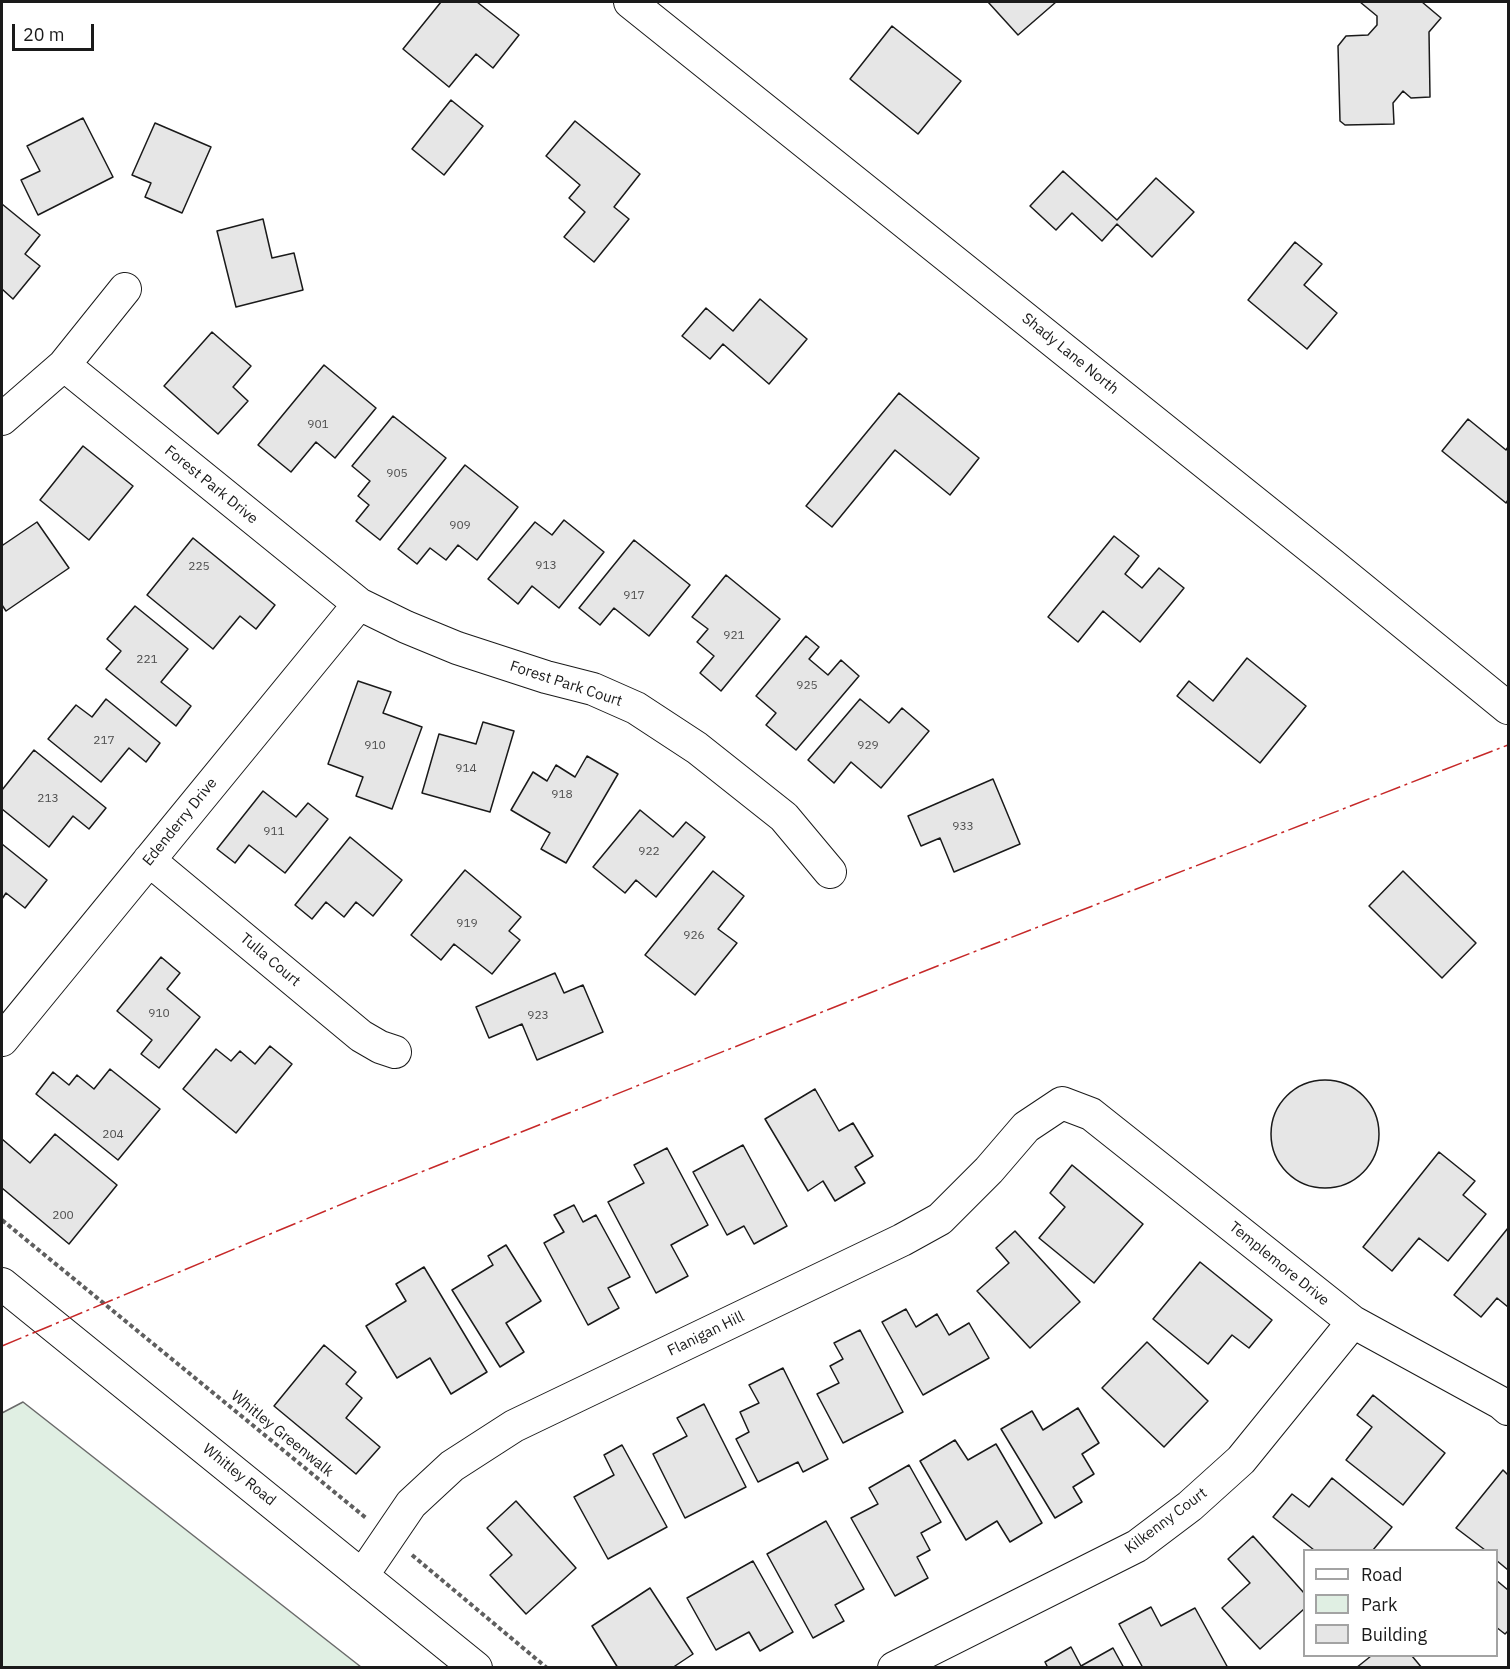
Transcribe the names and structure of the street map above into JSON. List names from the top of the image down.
{
  "streets": {
    "street": [
      "Shady Lane North",
      "Forest Park Drive",
      "Forest Park Court",
      "Edenderry Drive",
      "Tulla Court",
      "Templemore Drive",
      "Flanigan Hill",
      "Whitley Road",
      "Kilkenny Court"
    ],
    "path": ["Whitley Greenwalk"]
  },
  "crossings": [
    ["Forest Park Drive", "Forest Park Court"],
    ["Forest Park Drive", "Edenderry Drive"],
    ["Forest Park Court", "Edenderry Drive"],
    ["Edenderry Drive", "Tulla Court"],
    ["Templemore Drive", "Flanigan Hill"],
    ["Templemore Drive", "Kilkenny Court"],
    ["Flanigan Hill", "Whitley Greenwalk"],
    ["Flanigan Hill", "Whitley Road"]
  ],
  "house_numbers": [
    "901",
    "905",
    "909",
    "913",
    "225",
    "917",
    "921",
    "221",
    "925",
    "217",
    "910",
    "929",
    "914",
    "918",
    "213",
    "933",
    "911",
    "922",
    "919",
    "926",
    "910",
    "923",
    "204",
    "200"
  ],
  "legend": ["Road", "Park", "Building"],
  "scale_bar": "20 m"
}
